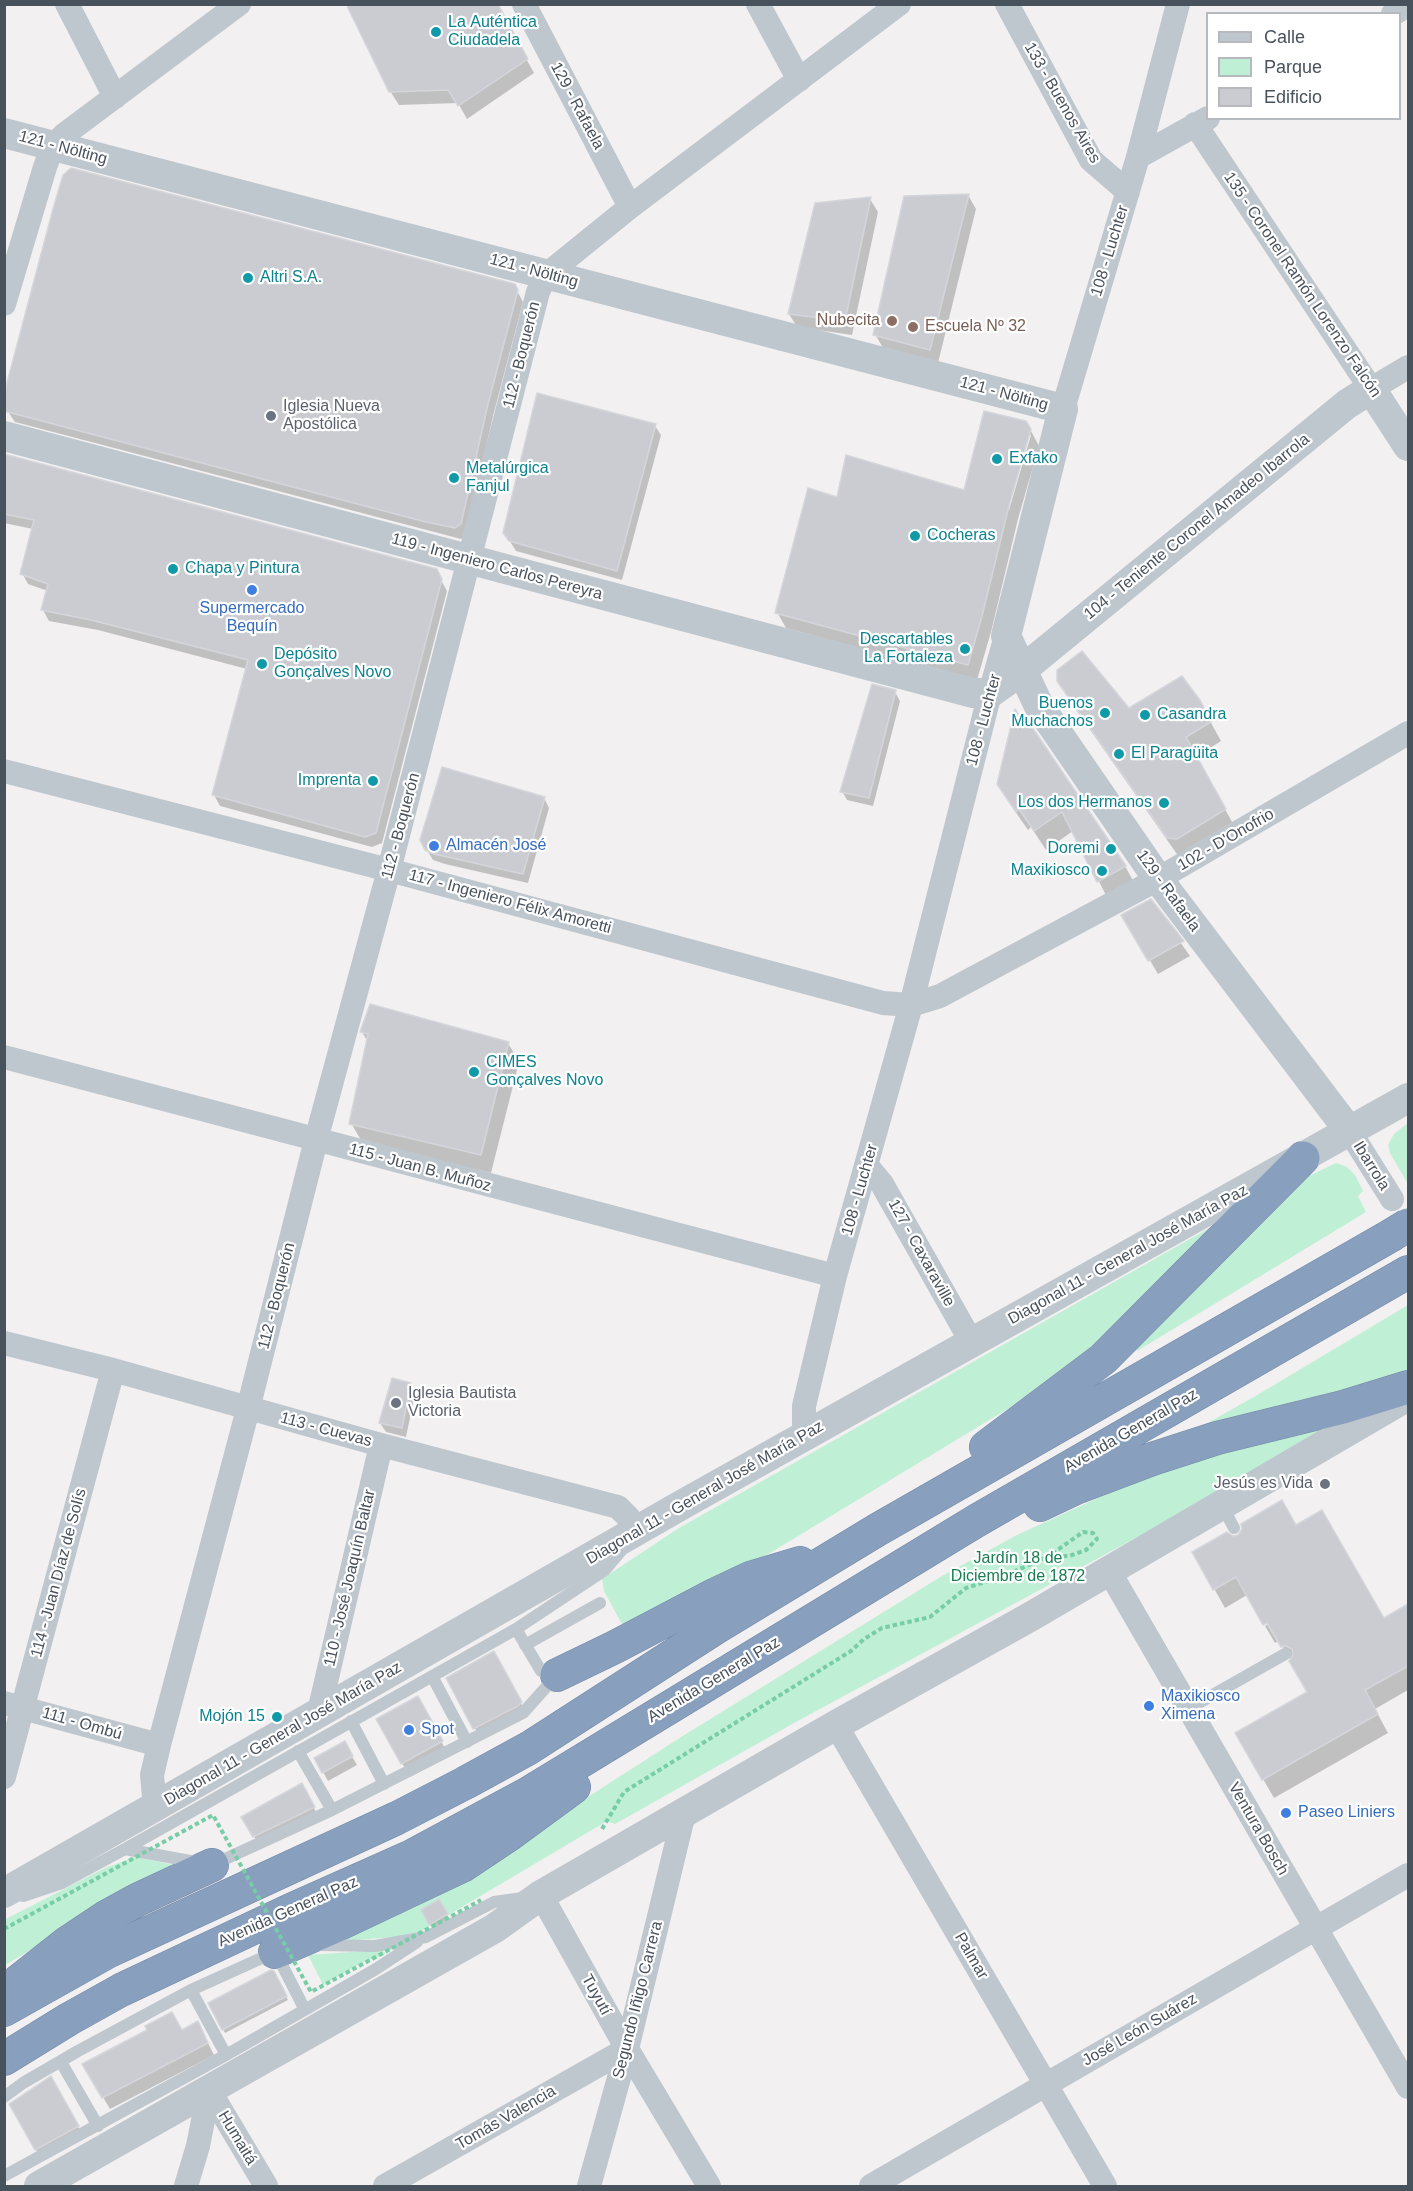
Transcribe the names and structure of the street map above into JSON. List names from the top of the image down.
{
  "streets": {
    "highway": ["Avenida General Paz"],
    "street": [
      "133 - Buenos Aires",
      "129 - Rafaela",
      "121 - Nölting",
      "108 - Luchter",
      "135 - Coronel Ramón Lorenzo Falcón",
      "112 - Boquerón",
      "104 - Teniente Coronel Amadeo Ibarrola",
      "119 - Ingeniero Carlos Pereyra",
      "102 - D'Onofrio",
      "117 - Ingeniero Félix Amoretti",
      "Ibarrola",
      "115 - Juan B. Muñoz",
      "127 - Caxaraville",
      "Diagonal 11 - General José María Paz",
      "113 - Cuevas",
      "114 - Juan Díaz de Solís",
      "110 - José Joaquín Baltar",
      "111 - Ombú",
      "Ventura Bosch",
      "Palmar",
      "Tuyutí",
      "Segundo Iñigo Carrera",
      "José León Suárez",
      "Tomás Valencia",
      "Humaitá"
    ]
  },
  "crossings": [
    ["133 - Buenos Aires", "108 - Luchter"],
    ["129 - Rafaela", "108 - Luchter"],
    ["129 - Rafaela", "112 - Boquerón"],
    ["129 - Rafaela", "104 - Teniente Coronel Amadeo Ibarrola"],
    ["129 - Rafaela", "102 - D'Onofrio"],
    ["129 - Rafaela", "Ibarrola"],
    ["129 - Rafaela", "Diagonal 11 - General José María Paz"],
    ["121 - Nölting", "108 - Luchter"],
    ["121 - Nölting", "112 - Boquerón"],
    ["108 - Luchter", "104 - Teniente Coronel Amadeo Ibarrola"],
    ["108 - Luchter", "119 - Ingeniero Carlos Pereyra"],
    ["108 - Luchter", "102 - D'Onofrio"],
    ["108 - Luchter", "117 - Ingeniero Félix Amoretti"],
    ["108 - Luchter", "115 - Juan B. Muñoz"],
    ["108 - Luchter", "127 - Caxaraville"],
    ["108 - Luchter", "Diagonal 11 - General José María Paz"],
    ["135 - Coronel Ramón Lorenzo Falcón", "104 - Teniente Coronel Amadeo Ibarrola"],
    ["112 - Boquerón", "119 - Ingeniero Carlos Pereyra"],
    ["112 - Boquerón", "117 - Ingeniero Félix Amoretti"],
    ["112 - Boquerón", "115 - Juan B. Muñoz"],
    ["112 - Boquerón", "Diagonal 11 - General José María Paz"],
    ["112 - Boquerón", "113 - Cuevas"],
    ["112 - Boquerón", "111 - Ombú"],
    ["104 - Teniente Coronel Amadeo Ibarrola", "119 - Ingeniero Carlos Pereyra"],
    ["102 - D'Onofrio", "117 - Ingeniero Félix Amoretti"],
    ["Ibarrola", "Diagonal 11 - General José María Paz"],
    ["127 - Caxaraville", "Diagonal 11 - General José María Paz"],
    ["Diagonal 11 - General José María Paz", "113 - Cuevas"],
    ["Diagonal 11 - General José María Paz", "110 - José Joaquín Baltar"],
    ["113 - Cuevas", "114 - Juan Díaz de Solís"],
    ["113 - Cuevas", "110 - José Joaquín Baltar"],
    ["114 - Juan Díaz de Solís", "111 - Ombú"],
    ["Ventura Bosch", "José León Suárez"],
    ["Palmar", "José León Suárez"],
    ["Tuyutí", "Segundo Iñigo Carrera"],
    ["Tuyutí", "Tomás Valencia"],
    ["Segundo Iñigo Carrera", "Tomás Valencia"]
  ],
  "parks": ["Jardín 18 de Diciembre de 1872"],
  "places": [
    "La Auténtica Ciudadela",
    "Altri S.A.",
    "Nubecita",
    "Escuela Nº 32",
    "Iglesia Nueva Apostólica",
    "Exfako",
    "Metalúrgica Fanjul",
    "Cocheras",
    "Chapa y Pintura",
    "Supermercado Bequín",
    "Descartables La Fortaleza",
    "Depósito Gonçalves Novo",
    "Buenos Muchachos",
    "Casandra",
    "El Paragüita",
    "Imprenta",
    "Los dos Hermanos",
    "Almacén José",
    "Doremi",
    "Maxikiosco",
    "CIMES Gonçalves Novo",
    "Iglesia Bautista Victoria",
    "Jesús es Vida",
    "Maxikiosco Ximena",
    "Mojón 15",
    "Spot",
    "Paseo Liniers"
  ],
  "legend": ["Calle", "Parque", "Edificio"]
}
